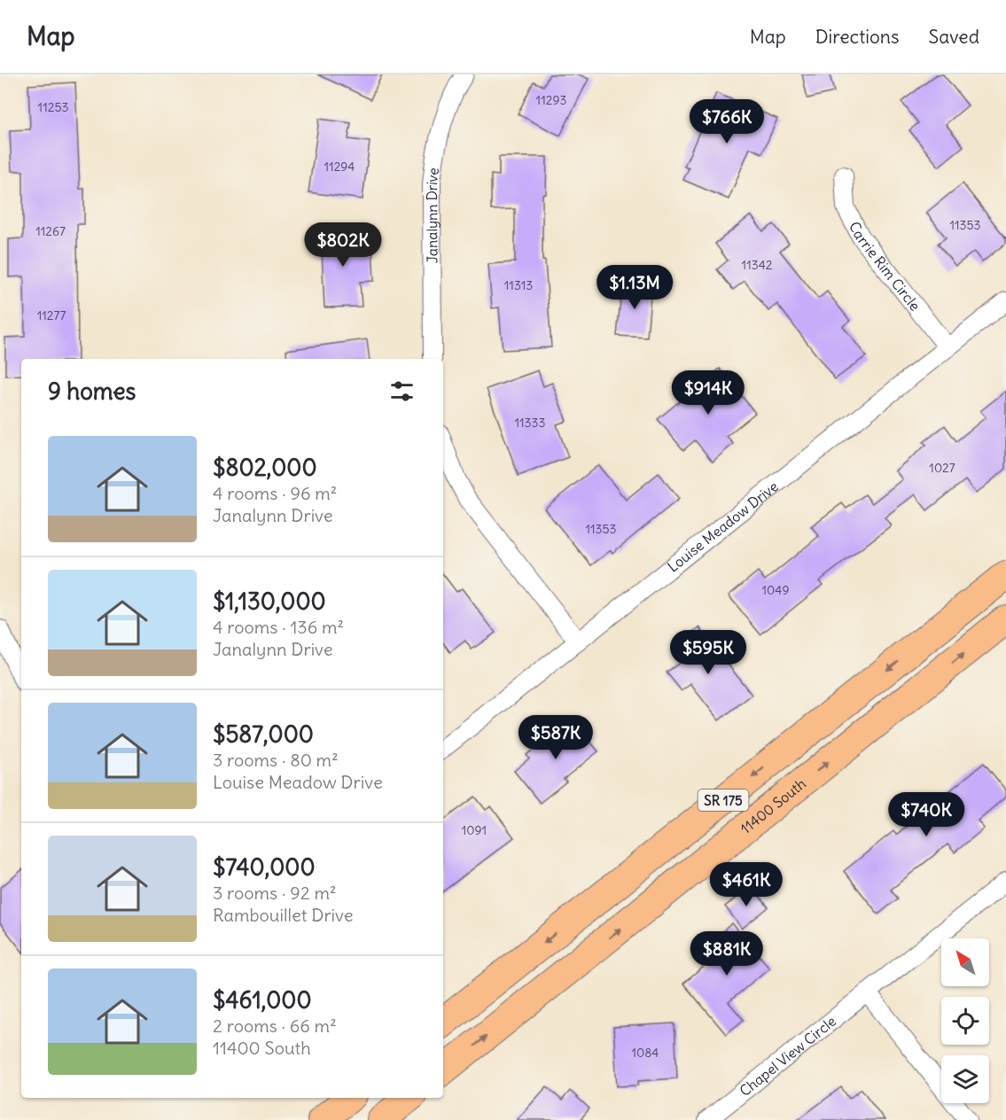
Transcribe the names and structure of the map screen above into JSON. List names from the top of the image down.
{
  "streets": {
    "main road": ["SR 175", "11400 South"],
    "street": [
      "Janalynn Drive",
      "Carrie Rim Circle",
      "Louise Meadow Drive",
      "Chapel View Circle"
    ]
  },
  "crossings": [
    ["Carrie Rim Circle", "Louise Meadow Drive"]
  ],
  "house_numbers": [
    "11293",
    "11253",
    "11294",
    "11353",
    "11267",
    "11342",
    "11313",
    "11277",
    "11333",
    "1027",
    "11353",
    "1049",
    "1091",
    "1084"
  ],
  "north": "top left",
  "page": {
    "header": "Map",
    "nav": ["Map", "Directions", "Saved"],
    "price": [
      "$766K",
      "$802K",
      "$1.13M",
      "$914K",
      "$595K",
      "$587K",
      "$740K",
      "$461K",
      "$881K"
    ],
    "heading": "9 homes",
    "list": [
      {
        "name": "$802,000",
        "note": "4 rooms · 96 m² · Janalynn Drive"
      },
      {
        "name": "$1,130,000",
        "note": "4 rooms · 136 m² · Janalynn Drive"
      },
      {
        "name": "$587,000",
        "note": "3 rooms · 80 m² · Louise Meadow Drive"
      },
      {
        "name": "$740,000",
        "note": "3 rooms · 92 m² · Rambouillet Drive"
      },
      {
        "name": "$461,000",
        "note": "2 rooms · 66 m² · 11400 South"
      }
    ]
  }
}
